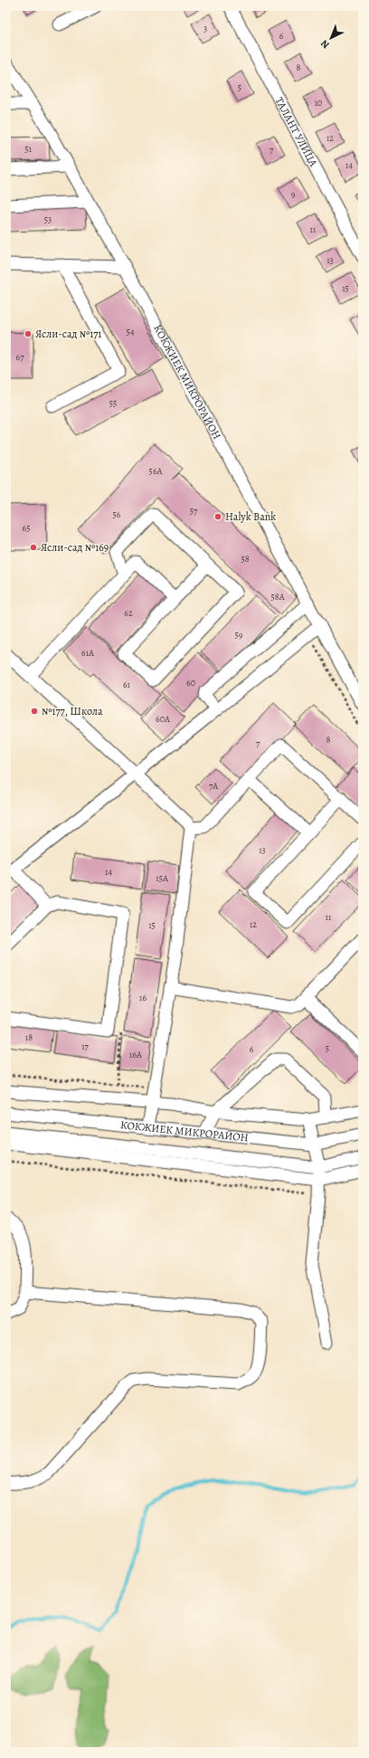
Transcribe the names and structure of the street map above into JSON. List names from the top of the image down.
{
  "streets": {
    "street": ["ТАЛАНТ УЛИЦА", "КОКЖИЕК МИКРОРАЙОН"]
  },
  "places": [
    "Ясли-сад №171",
    "Halyk Bank",
    "Ясли-сад №169",
    "№177, Школа"
  ],
  "house_numbers": [
    "3",
    "6",
    "8",
    "5",
    "10",
    "12",
    "51",
    "7",
    "14",
    "9",
    "53",
    "11",
    "13",
    "15",
    "54",
    "67",
    "55",
    "56А",
    "57",
    "56",
    "65",
    "58",
    "58А",
    "62",
    "59",
    "61А",
    "60",
    "61",
    "60А",
    "8",
    "7",
    "7А",
    "13",
    "14",
    "15А",
    "11",
    "12",
    "15",
    "16",
    "18",
    "17",
    "5",
    "6",
    "16А"
  ],
  "north": "bottom left"
}
